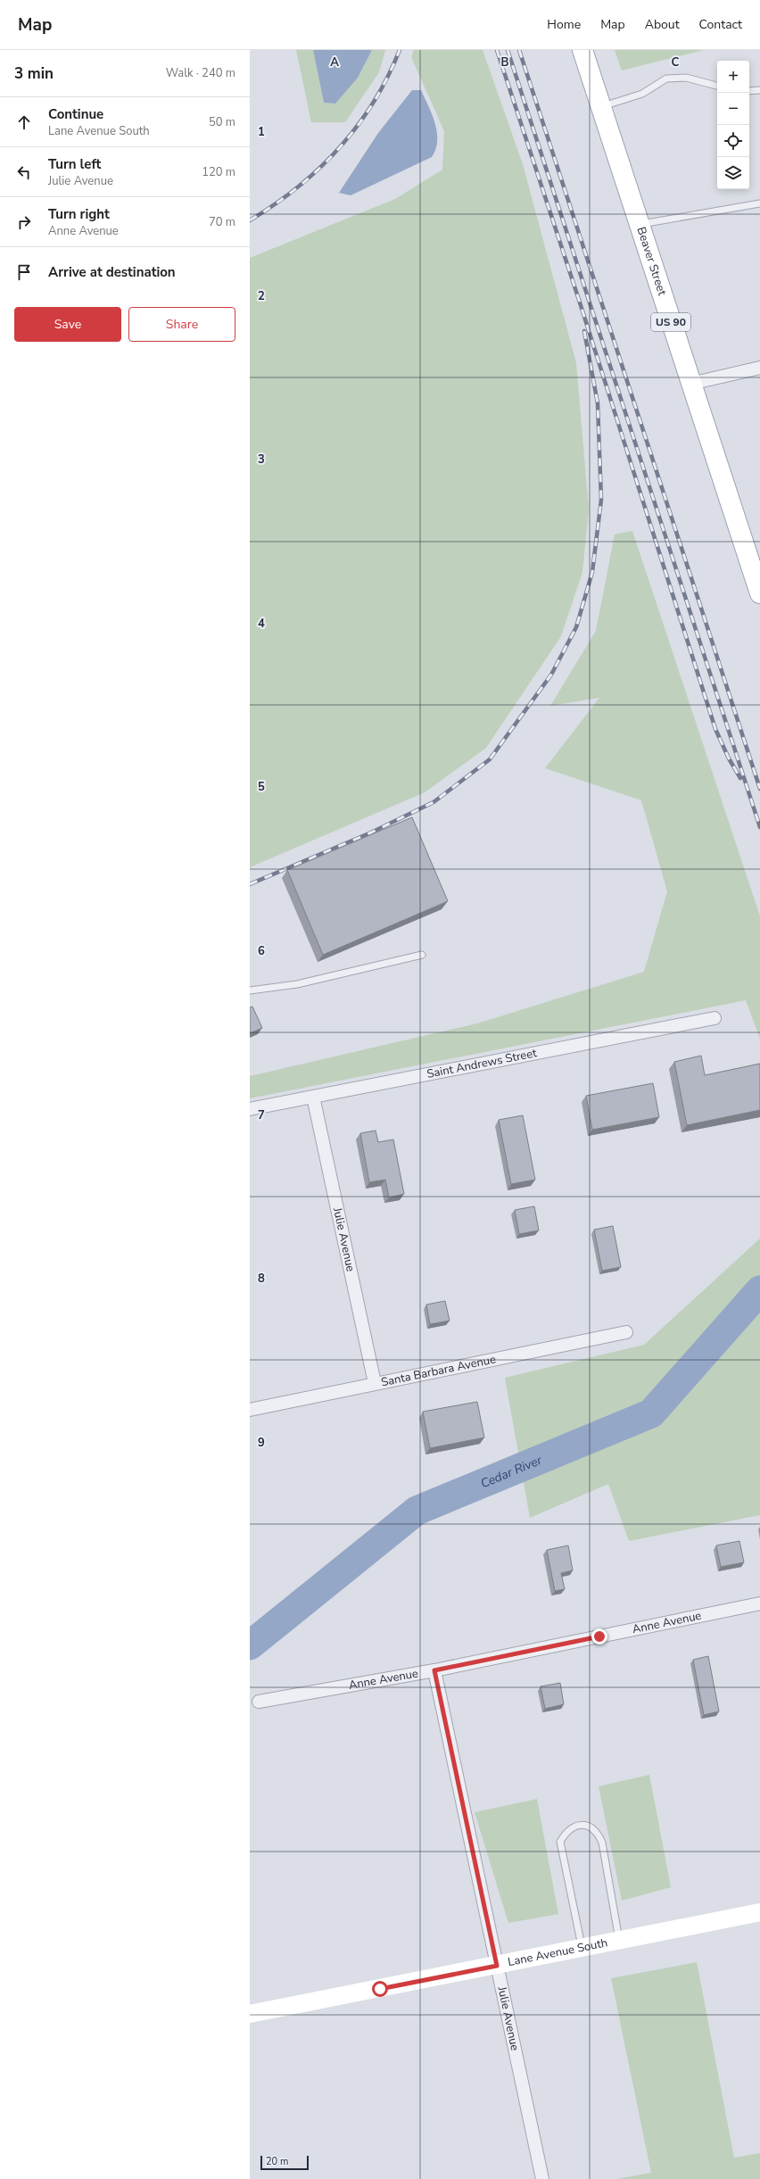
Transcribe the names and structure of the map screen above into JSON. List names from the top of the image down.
{
  "streets": {
    "main road": ["Beaver Street", "US 90", "Lane Avenue South"],
    "street": [
      "Saint Andrews Street",
      "Julie Avenue",
      "Santa Barbara Avenue",
      "Anne Avenue"
    ]
  },
  "crossings": [
    ["Saint Andrews Street", "Julie Avenue"],
    ["Julie Avenue", "Santa Barbara Avenue"],
    ["Julie Avenue", "Anne Avenue"],
    ["Julie Avenue", "Lane Avenue South"]
  ],
  "water": ["Cedar River"],
  "scale_bar": "20 m",
  "page": {
    "header": "Map",
    "nav": [
      "Home",
      "Map",
      "About",
      "Contact"
    ],
    "heading": ["3 min", "Walk · 240 m"],
    "map_buttons": ["+", "−"],
    "list": [
      ["Continue", "Lane Avenue South", "50 m"],
      ["Turn left", "Julie Avenue", "120 m"],
      ["Turn right", "Anne Avenue", "70 m"],
      "Arrive at destination"
    ],
    "buttons": ["Save", "Share"],
    "scale": "20 m"
  },
  "grid": {
    "columns": ["A", "B", "C"],
    "rows": [
      "1",
      "2",
      "3",
      "4",
      "5",
      "6",
      "7",
      "8",
      "9"
    ]
  }
}
